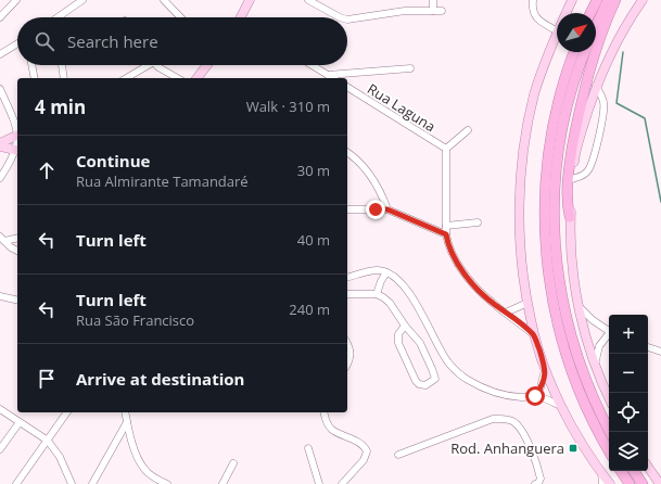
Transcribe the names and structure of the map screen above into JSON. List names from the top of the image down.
{
  "streets": {
    "street": ["Rua Laguna"]
  },
  "places": {
    "transit": ["Rod. Anhanguera"]
  },
  "north": "top right",
  "page": {
    "search": "Search here",
    "heading": ["4 min", "Walk · 310 m"],
    "list": [
      ["Continue", "Rua Almirante Tamandaré", "30 m"],
      ["Turn left", "40 m"],
      ["Turn left", "Rua São Francisco", "240 m"],
      "Arrive at destination"
    ],
    "map_buttons": ["+", "−"]
  }
}
